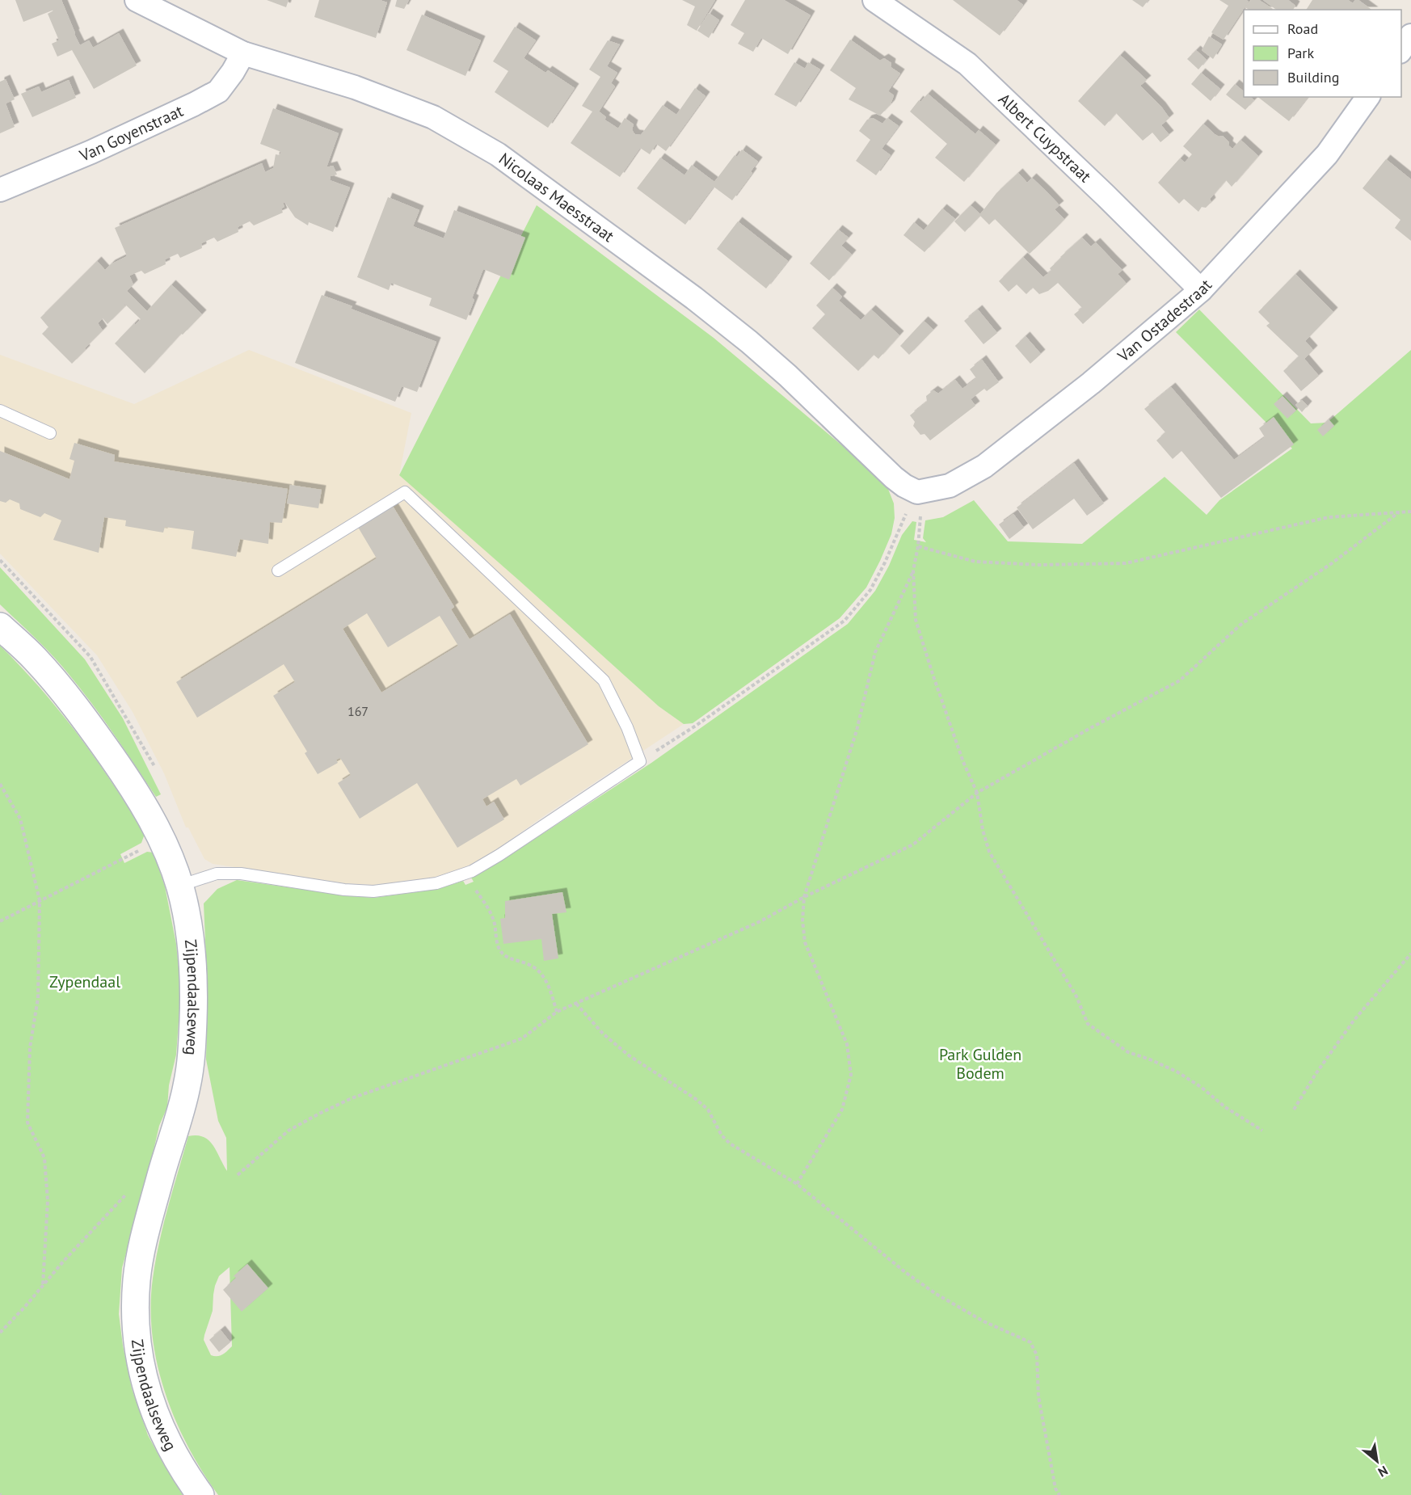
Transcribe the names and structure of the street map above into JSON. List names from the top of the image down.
{
  "streets": {
    "main road": ["Zijpendaalseweg"],
    "street": [
      "Van Goyenstraat",
      "Albert Cuypstraat",
      "Nicolaas Maesstraat",
      "Van Ostadestraat"
    ]
  },
  "crossings": [
    ["Van Goyenstraat", "Nicolaas Maesstraat"],
    ["Albert Cuypstraat", "Van Ostadestraat"],
    ["Nicolaas Maesstraat", "Van Ostadestraat"]
  ],
  "parks": ["Zypendaal", "Park Gulden Bodem"],
  "house_numbers": ["167"],
  "legend": ["Road", "Park", "Building"],
  "north": "bottom right"
}
